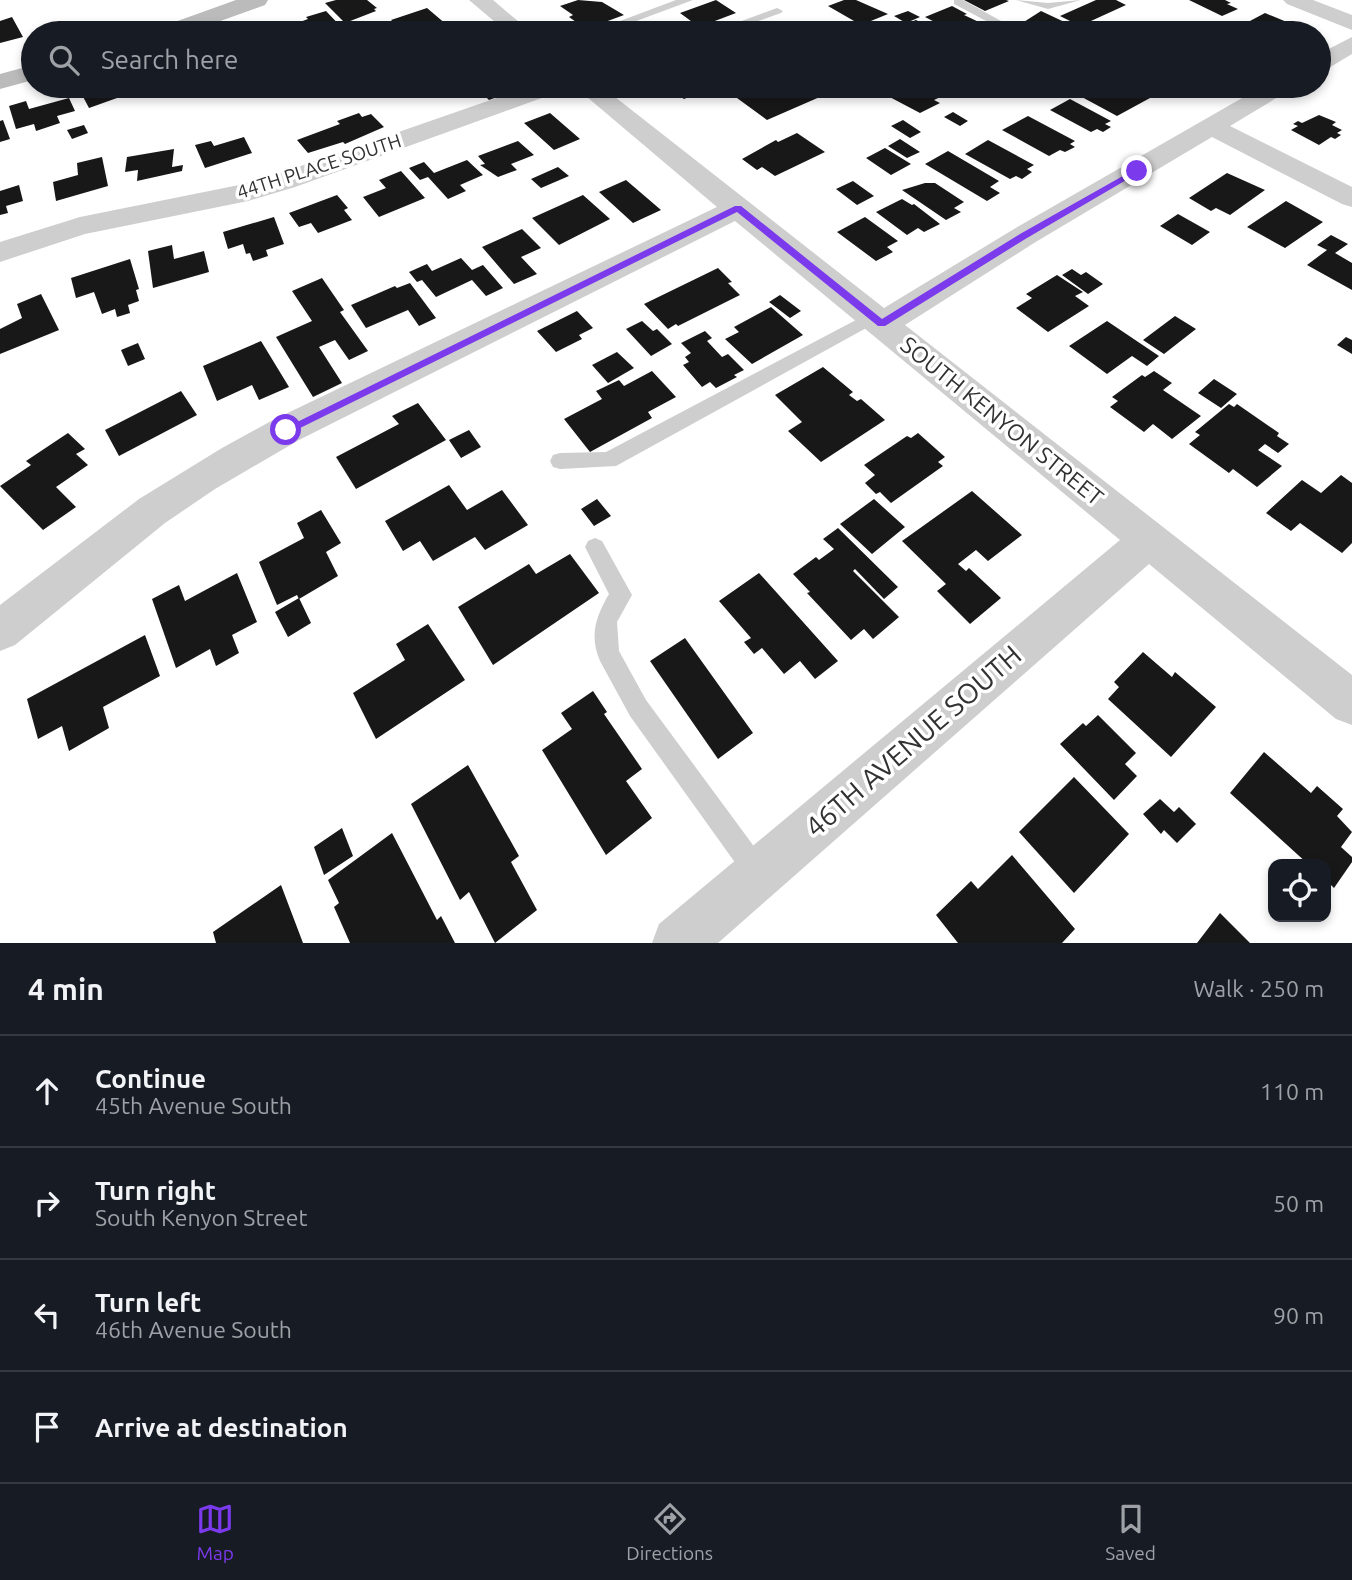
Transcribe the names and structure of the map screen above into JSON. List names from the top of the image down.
{
  "streets": {
    "street": ["44TH PLACE SOUTH", "SOUTH KENYON STREET", "46TH AVENUE SOUTH"]
  },
  "crossings": [
    ["SOUTH KENYON STREET", "46TH AVENUE SOUTH"]
  ],
  "page": {
    "search": "Search here",
    "heading": ["4 min", "Walk · 250 m"],
    "list": [
      ["Continue", "45th Avenue South", "110 m"],
      ["Turn right", "South Kenyon Street", "50 m"],
      ["Turn left", "46th Avenue South", "90 m"],
      "Arrive at destination"
    ],
    "nav": ["Map", "Directions", "Saved"]
  }
}
